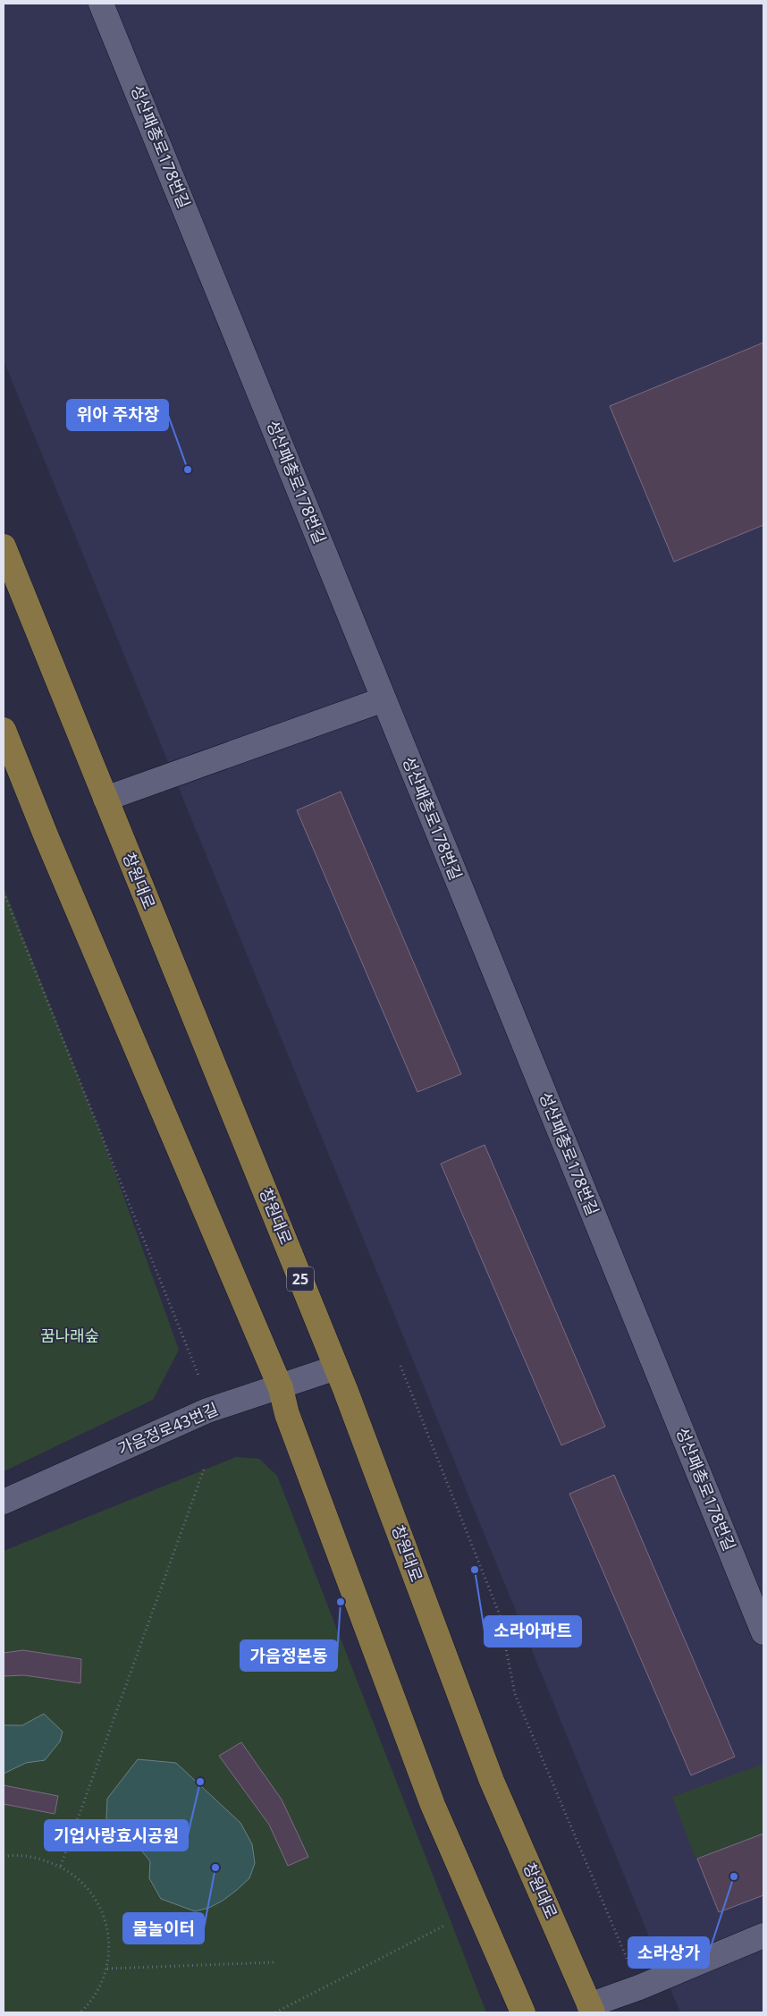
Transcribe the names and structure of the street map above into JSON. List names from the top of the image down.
{
  "streets": {
    "main road": ["창원대로", "25"],
    "street": ["성산패총로178번길", "가음정로43번길"]
  },
  "crossings": [
    ["창원대로", "가음정로43번길"]
  ],
  "parks": ["꿈나래숲"],
  "places": [
    "위아 주차장",
    "소라아파트",
    "가음정본동",
    "기업사랑효시공원",
    "물놀이터",
    "소라상가"
  ]
}
